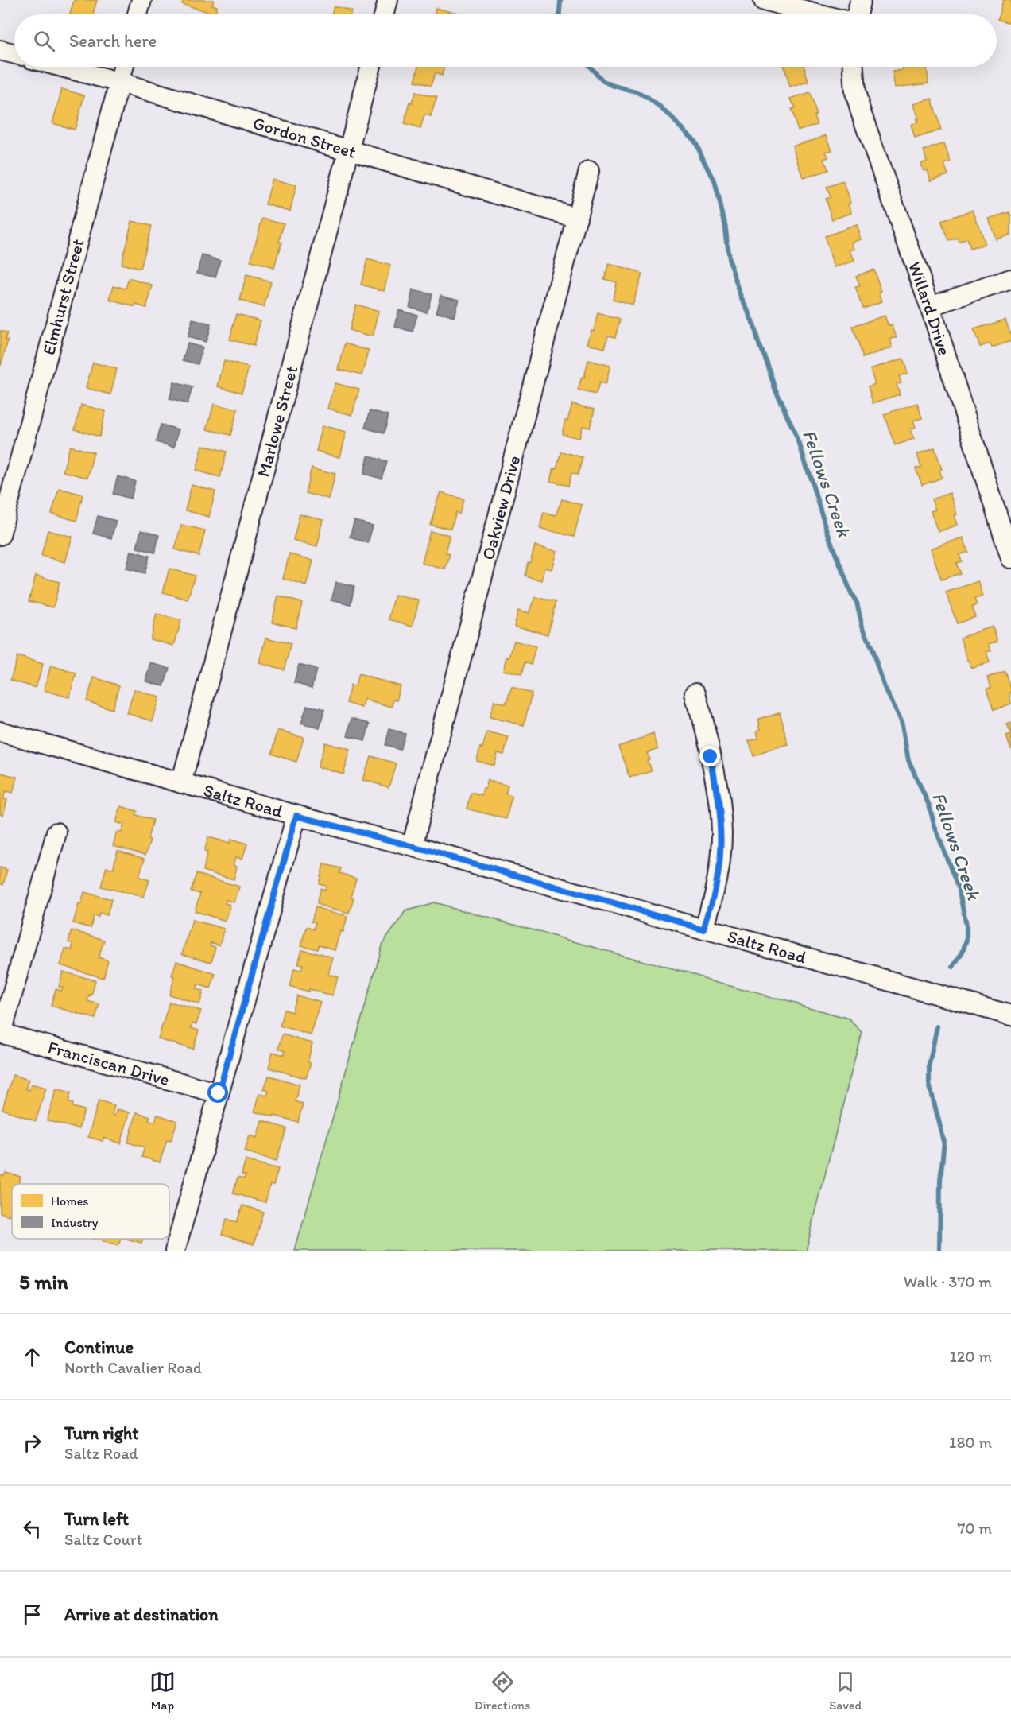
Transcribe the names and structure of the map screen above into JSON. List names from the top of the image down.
{
  "streets": {
    "street": [
      "Gordon Street",
      "Elmhurst Street",
      "Willard Drive",
      "Marlowe Street",
      "Oakview Drive",
      "Saltz Road",
      "Franciscan Drive"
    ]
  },
  "crossings": [
    ["Gordon Street", "Elmhurst Street"],
    ["Gordon Street", "Marlowe Street"],
    ["Gordon Street", "Oakview Drive"],
    ["Marlowe Street", "Saltz Road"],
    ["Oakview Drive", "Saltz Road"]
  ],
  "water": ["Fellows Creek"],
  "legend": ["Homes", "Industry"],
  "page": {
    "search": "Search here",
    "heading": ["5 min", "Walk · 370 m"],
    "list": [
      ["Continue", "North Cavalier Road", "120 m"],
      ["Turn right", "Saltz Road", "180 m"],
      ["Turn left", "Saltz Court", "70 m"],
      "Arrive at destination"
    ],
    "nav": ["Map", "Directions", "Saved"]
  }
}
